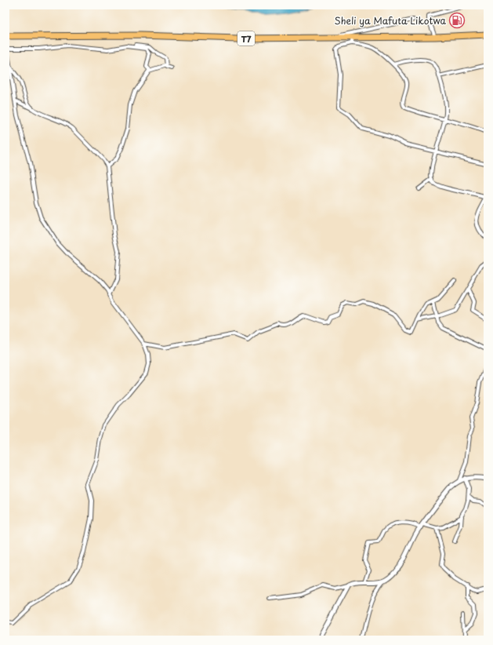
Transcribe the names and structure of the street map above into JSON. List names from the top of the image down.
{
  "streets": {
    "highway": ["T7"]
  },
  "places": {
    "fuel station": ["Sheli ya Mafuta Likotwa"]
  }
}
